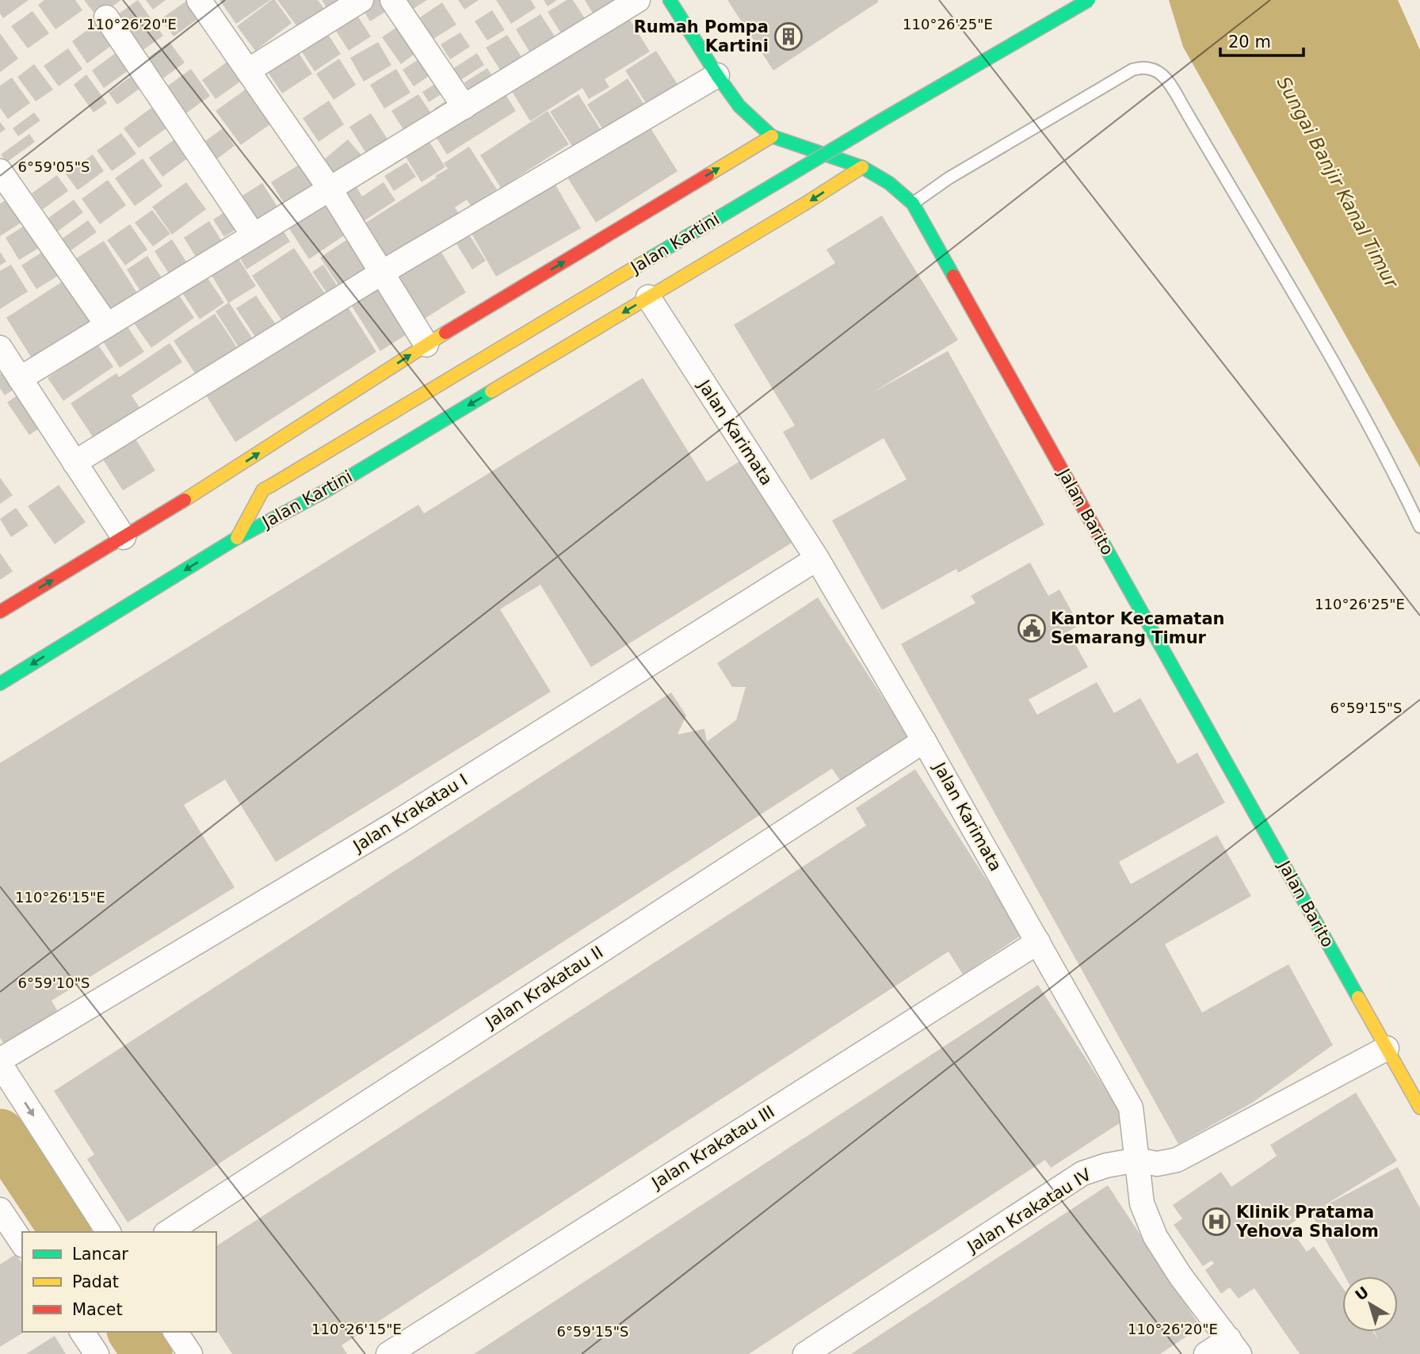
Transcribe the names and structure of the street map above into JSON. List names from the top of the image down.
{
  "streets": {
    "main road": ["Jalan Kartini", "Jalan Barito"],
    "street": [
      "Jalan Karimata",
      "Jalan Krakatau I",
      "Jalan Krakatau II",
      "Jalan Krakatau III",
      "Jalan Krakatau IV"
    ]
  },
  "crossings": [
    ["Jalan Kartini", "Jalan Karimata"],
    ["Jalan Kartini", "Jalan Barito"],
    ["Jalan Karimata", "Jalan Krakatau I"],
    ["Jalan Karimata", "Jalan Krakatau II"],
    ["Jalan Karimata", "Jalan Krakatau III"],
    ["Jalan Karimata", "Jalan Krakatau IV"],
    ["Jalan Barito", "Jalan Krakatau IV"]
  ],
  "water": ["Sungai Banjir Kanal Timur"],
  "places": {
    "building": ["Rumah Pompa Kartini"],
    "public building": ["Kantor Kecamatan Semarang Timur"],
    "hospital": ["Klinik Pratama Yehova Shalom"]
  },
  "legend": ["Lancar", "Padat", "Macet"],
  "scale_bar": "20 m",
  "north": "top left",
  "coordinates": [
    "110°26'20\"E",
    "110°26'25\"E",
    "6°59'05\"S",
    "6°59'15\"S",
    "110°26'15\"E",
    "6°59'10\"S"
  ]
}
